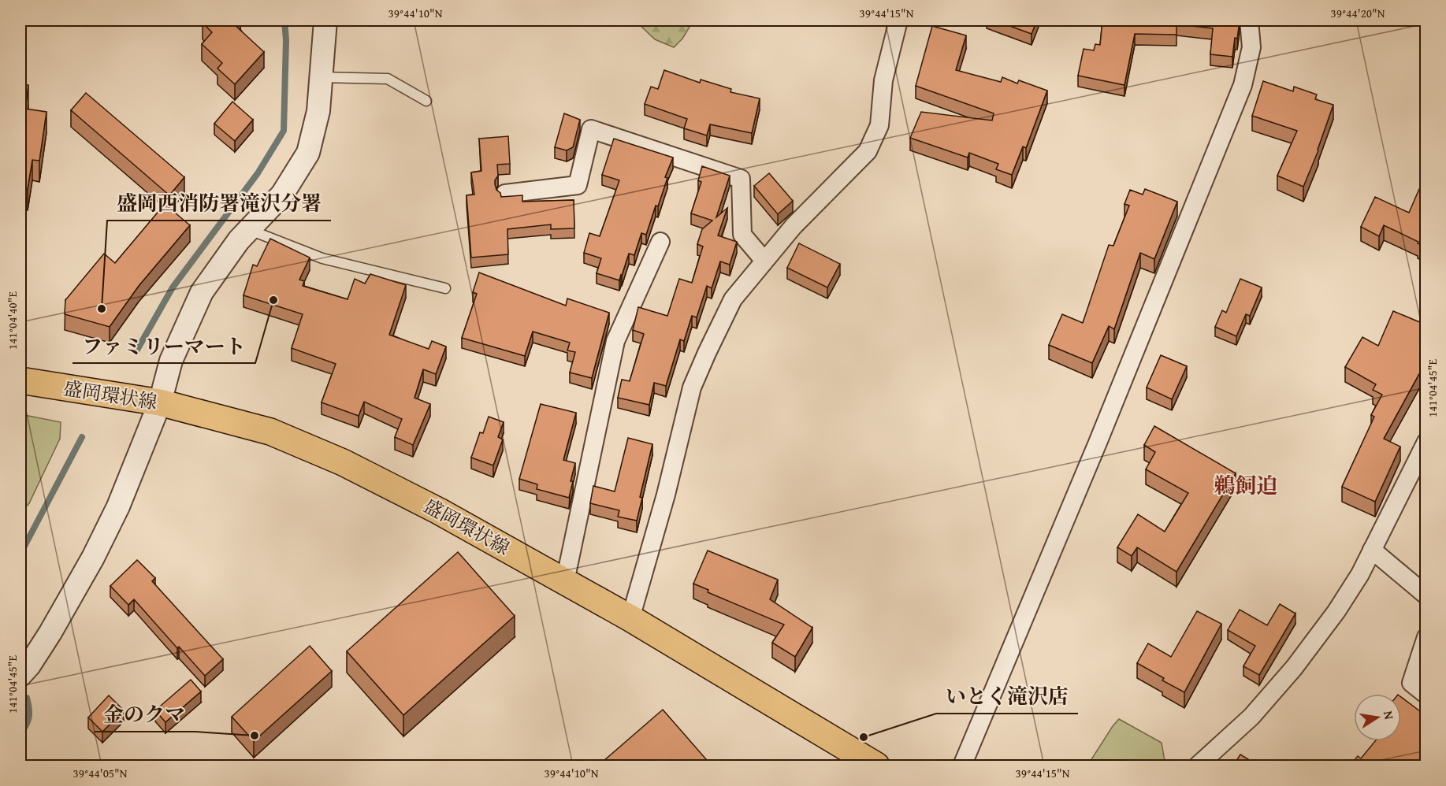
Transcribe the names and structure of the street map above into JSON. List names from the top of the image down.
{
  "streets": {
    "main road": ["盛岡環状線"]
  },
  "districts": ["鵜飼迫"],
  "places": [
    "ファミリーマート",
    "盛岡西消防署滝沢分署",
    "金のクマ",
    "いとく滝沢店"
  ],
  "north": "right",
  "coordinates": [
    "39°44'10\"N",
    "39°44'15\"N",
    "39°44'20\"N",
    "141°04'40\"E",
    "141°04'45\"E",
    "39°44'05\"N"
  ]
}
